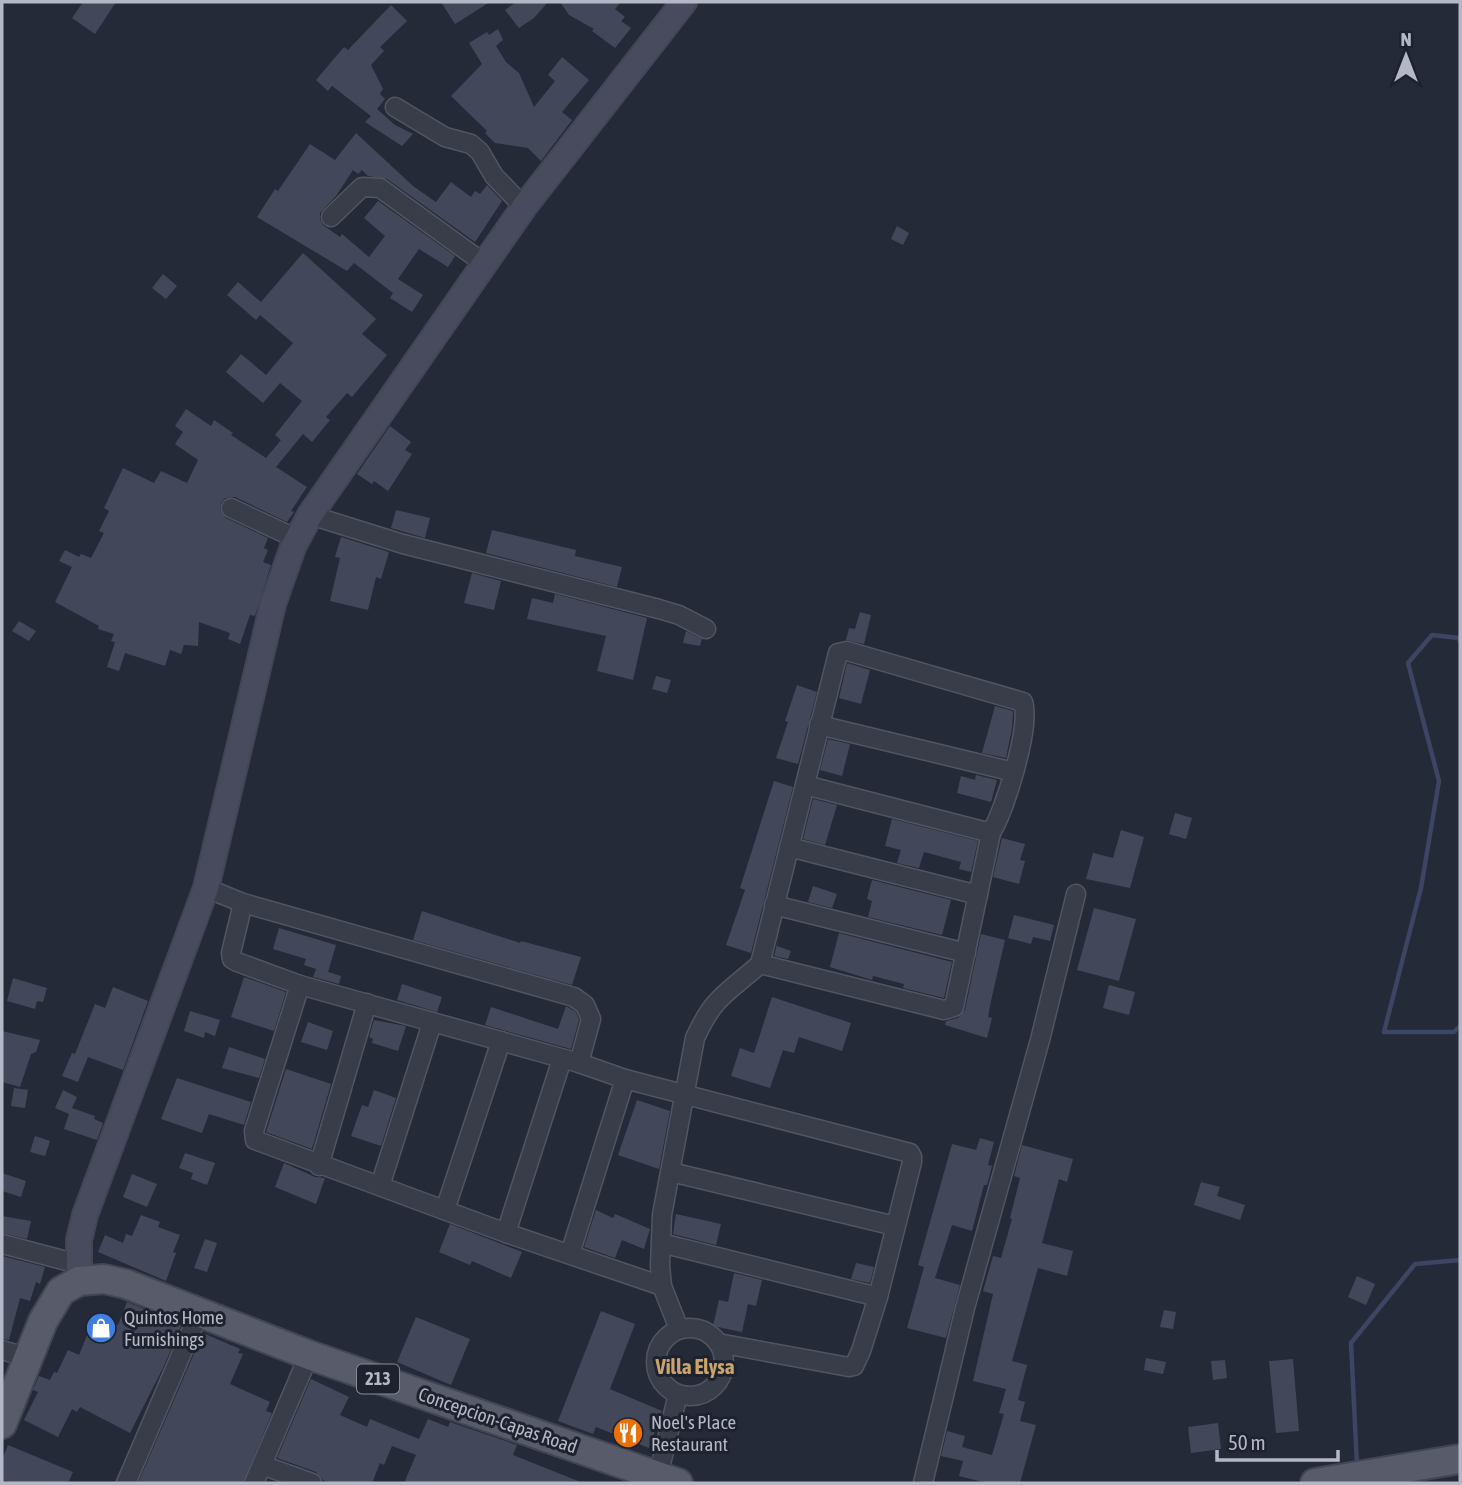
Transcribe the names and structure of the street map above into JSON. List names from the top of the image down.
{
  "streets": {
    "main road": ["213", "Concepcion-Capas Road"]
  },
  "districts": ["Villa Elysa"],
  "places": {
    "shop": ["Quintos Home Furnishings"],
    "restaurant": ["Noel's Place Restaurant"]
  },
  "scale_bar": "50 m",
  "north": "top"
}
